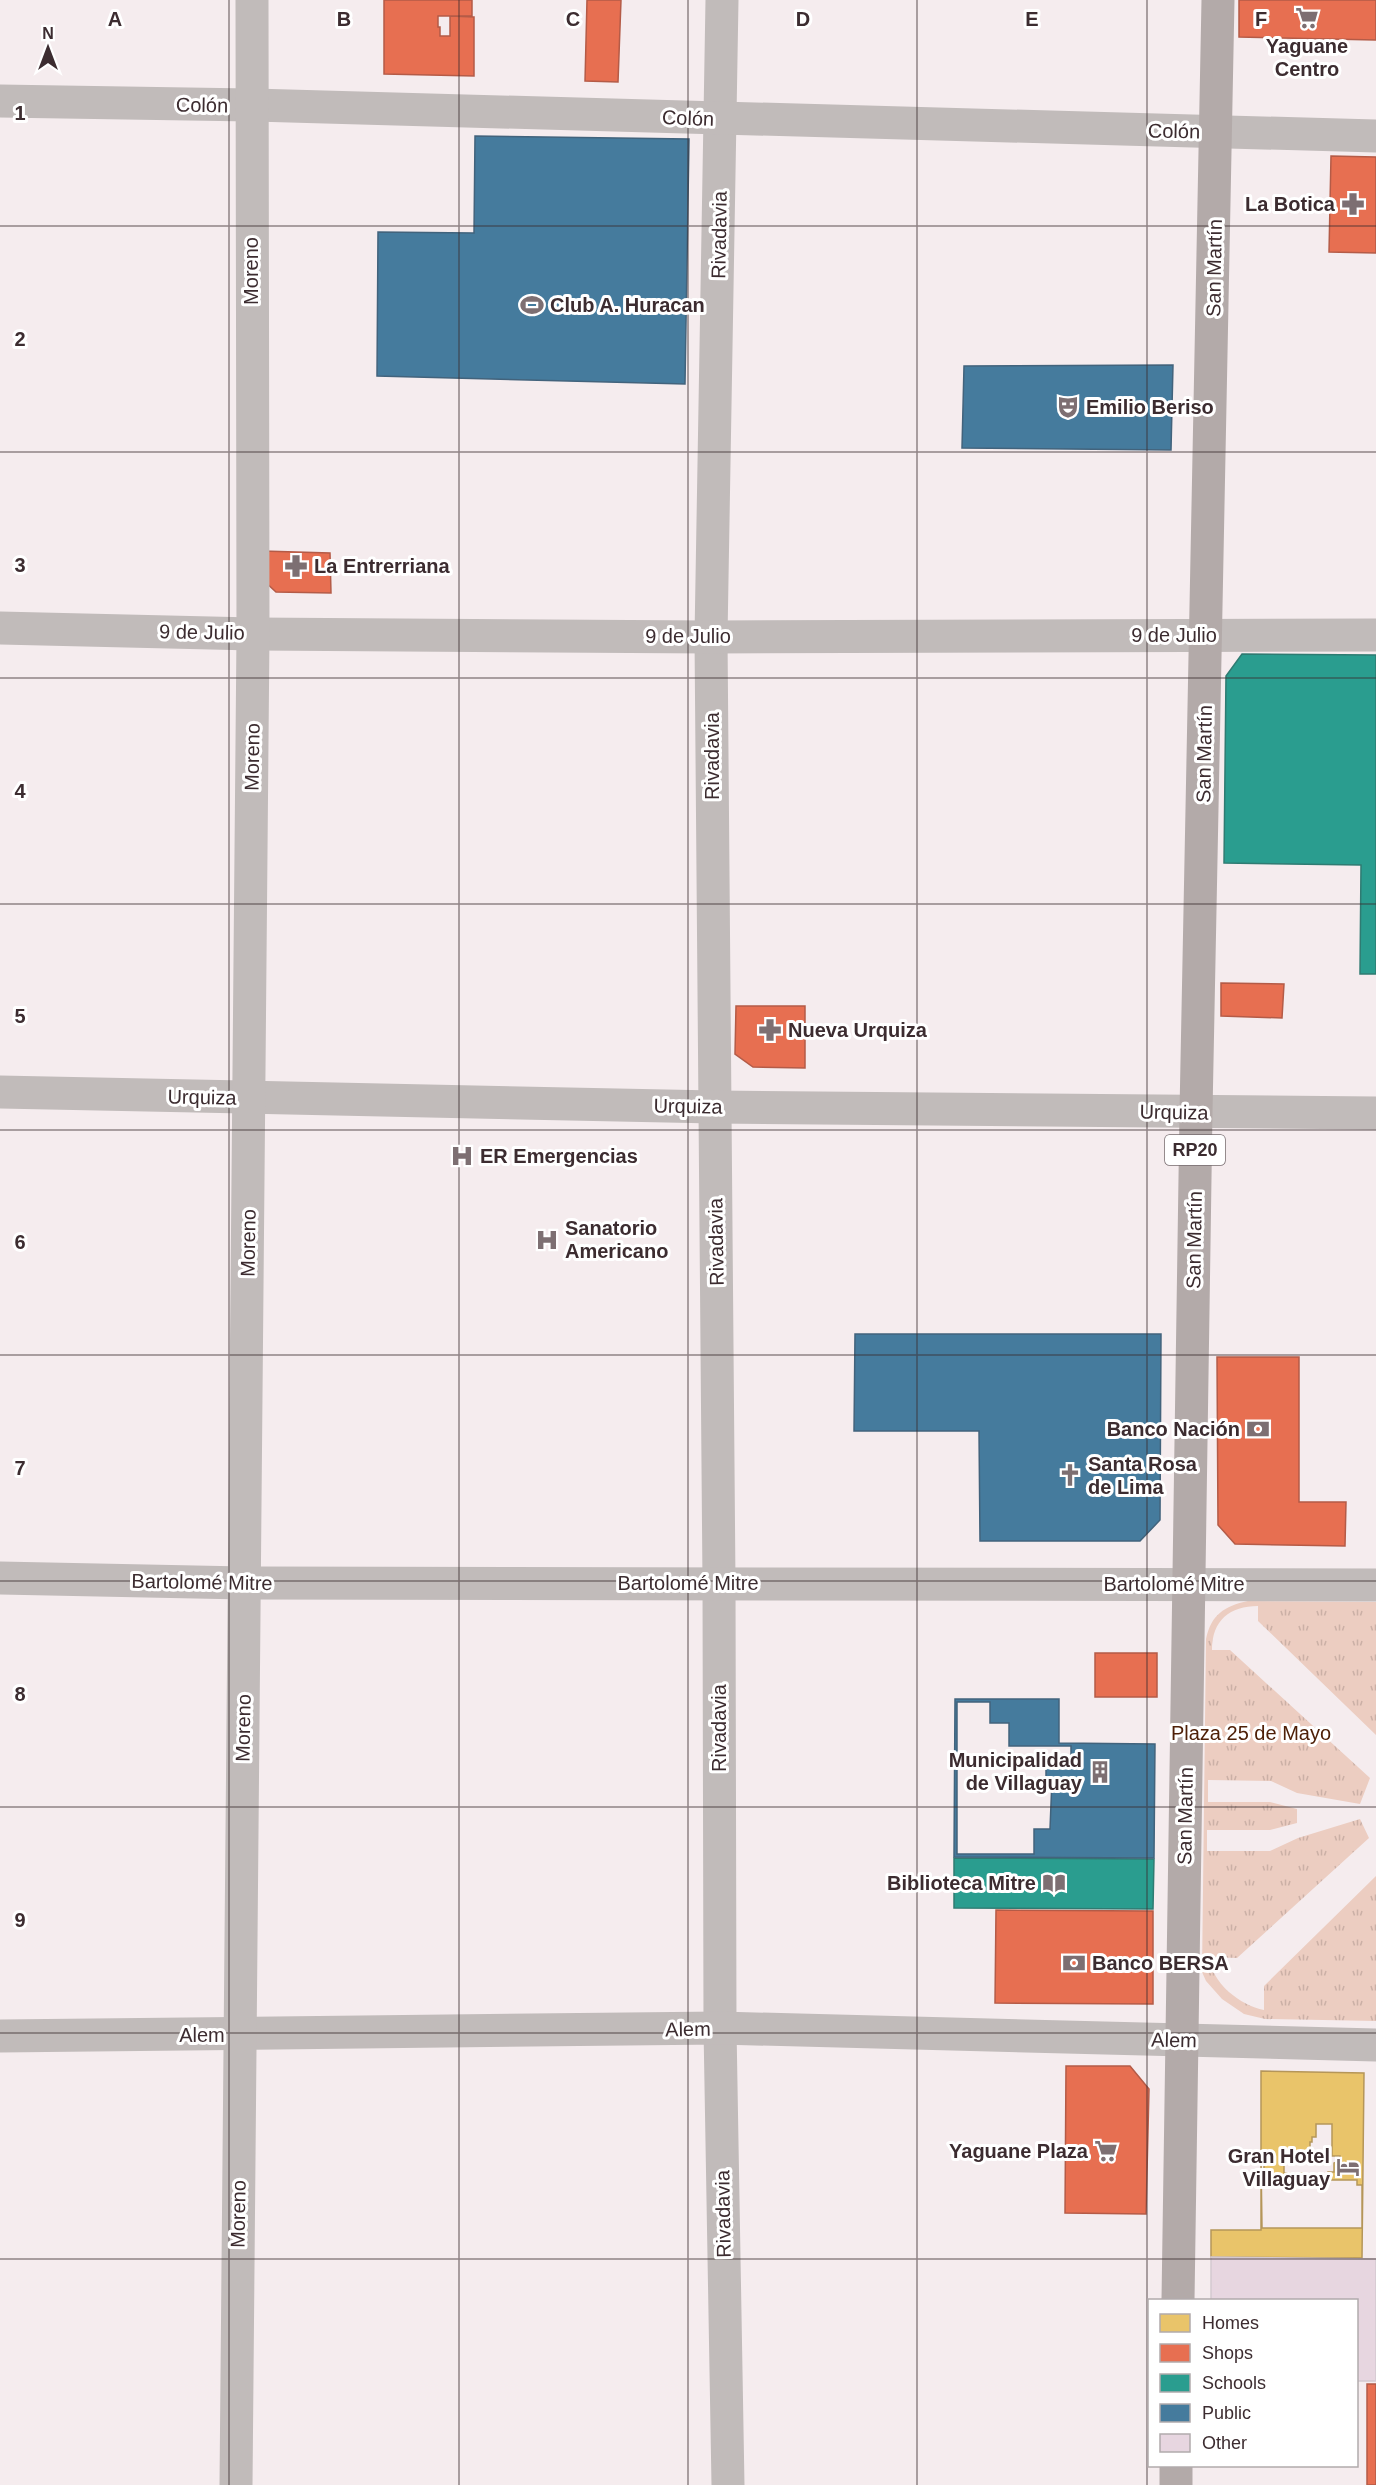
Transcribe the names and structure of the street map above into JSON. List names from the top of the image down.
{
  "streets": {
    "main road": ["San Martín", "RP20"],
    "street": [
      "Colón",
      "Rivadavia",
      "Moreno",
      "9 de Julio",
      "Urquiza",
      "Bartolomé Mitre",
      "Alem"
    ]
  },
  "crossings": [
    ["Colón", "Rivadavia"],
    ["Colón", "San Martín"],
    ["Colón", "Moreno"],
    ["Rivadavia", "9 de Julio"],
    ["Rivadavia", "Urquiza"],
    ["Rivadavia", "Bartolomé Mitre"],
    ["Rivadavia", "Alem"],
    ["San Martín", "9 de Julio"],
    ["San Martín", "Urquiza"],
    ["San Martín", "Bartolomé Mitre"],
    ["San Martín", "Alem"],
    ["Moreno", "9 de Julio"],
    ["Moreno", "Urquiza"],
    ["Moreno", "Bartolomé Mitre"],
    ["Moreno", "Alem"]
  ],
  "parks": ["Plaza 25 de Mayo"],
  "places": {
    "supermarket": ["Yaguane Centro", "Yaguane Plaza"],
    "pharmacy": ["La Botica", "La Entrerriana", "Nueva Urquiza"],
    "sports": ["Club A. Huracan"],
    "theatre": ["Emilio Beriso"],
    "hospital": ["ER Emergencias", "Sanatorio Americano"],
    "bank": ["Banco Nación", "Banco BERSA"],
    "church": ["Santa Rosa de Lima"],
    "building": ["Municipalidad de Villaguay"],
    "library": ["Biblioteca Mitre"],
    "hotel": ["Gran Hotel Villaguay"]
  },
  "legend": [
    "Homes",
    "Shops",
    "Schools",
    "Public",
    "Other"
  ],
  "north": "top",
  "grid": {
    "columns": [
      "A",
      "B",
      "C",
      "D",
      "E",
      "F"
    ],
    "rows": [
      "1",
      "2",
      "3",
      "4",
      "5",
      "6",
      "7",
      "8",
      "9"
    ]
  }
}
